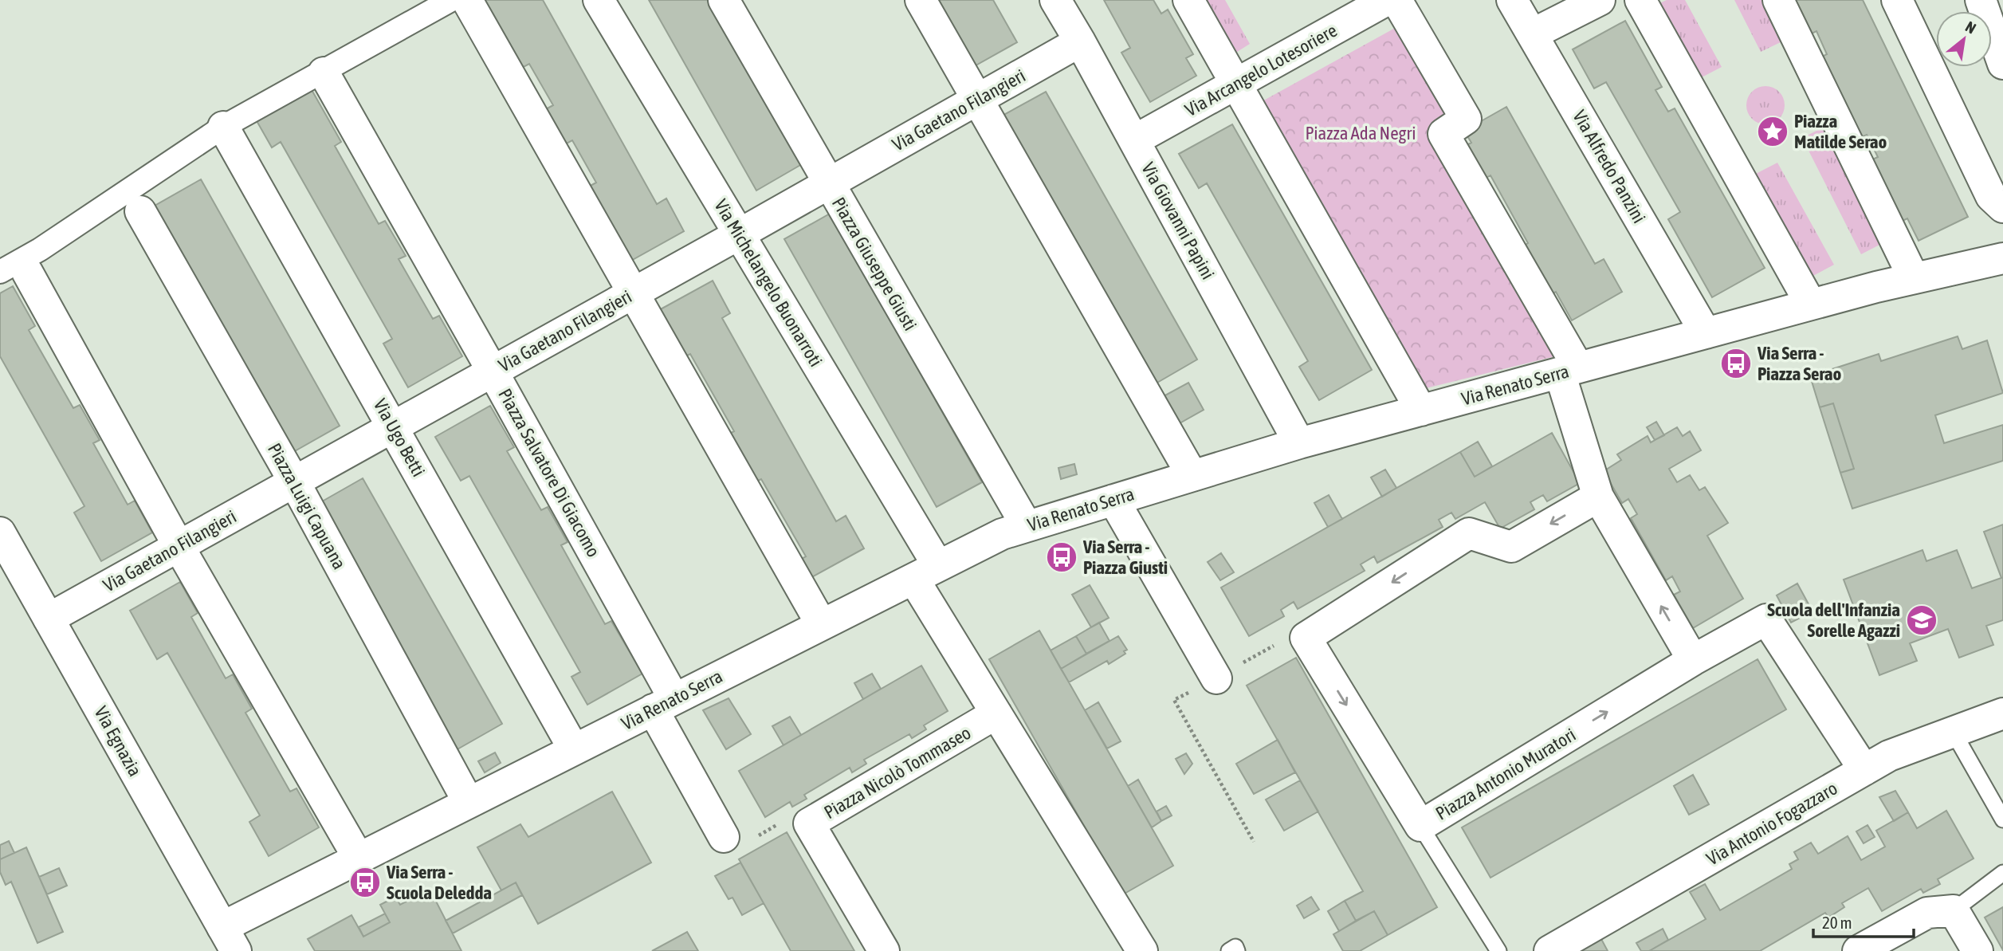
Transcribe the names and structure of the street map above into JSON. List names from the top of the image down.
{
  "streets": {
    "street": [
      "Via Arcangelo Lotesoriere",
      "Via Gaetano Filangieri",
      "Via Alfredo Panzini",
      "Via Giovanni Papini",
      "Piazza Giuseppe Giusti",
      "Via Michelangelo Buonarroti",
      "Via Renato Serra",
      "Via Ugo Betti",
      "Piazza Salvatore Di Giacomo",
      "Piazza Luigi Capuana",
      "Via Egnazia",
      "Piazza Nicolò Tommaseo",
      "Piazza Antonio Muratori",
      "Via Antonio Fogazzaro"
    ]
  },
  "crossings": [
    ["Via Arcangelo Lotesoriere", "Via Giovanni Papini"],
    ["Via Gaetano Filangieri", "Via Giovanni Papini"],
    ["Via Gaetano Filangieri", "Piazza Giuseppe Giusti"],
    ["Via Gaetano Filangieri", "Via Michelangelo Buonarroti"],
    ["Via Gaetano Filangieri", "Via Ugo Betti"],
    ["Via Gaetano Filangieri", "Piazza Salvatore Di Giacomo"],
    ["Via Gaetano Filangieri", "Piazza Luigi Capuana"],
    ["Via Gaetano Filangieri", "Via Egnazia"],
    ["Via Alfredo Panzini", "Via Renato Serra"],
    ["Via Giovanni Papini", "Via Renato Serra"],
    ["Piazza Giuseppe Giusti", "Via Renato Serra"],
    ["Via Michelangelo Buonarroti", "Via Renato Serra"],
    ["Via Renato Serra", "Via Ugo Betti"],
    ["Via Renato Serra", "Piazza Salvatore Di Giacomo"],
    ["Via Renato Serra", "Piazza Luigi Capuana"],
    ["Via Renato Serra", "Via Egnazia"],
    ["Piazza Antonio Muratori", "Via Antonio Fogazzaro"]
  ],
  "parks": ["Piazza Ada Negri"],
  "places": {
    "place": ["Piazza Matilde Serao"],
    "bus stop": ["Via Serra - Piazza Serao", "Via Serra - Piazza Giusti", "Via Serra - Scuola Deledda"],
    "school or university": ["Scuola dell'Infanzia Sorelle Agazzi"]
  },
  "scale_bar": "20 m",
  "north": "top right"
}
